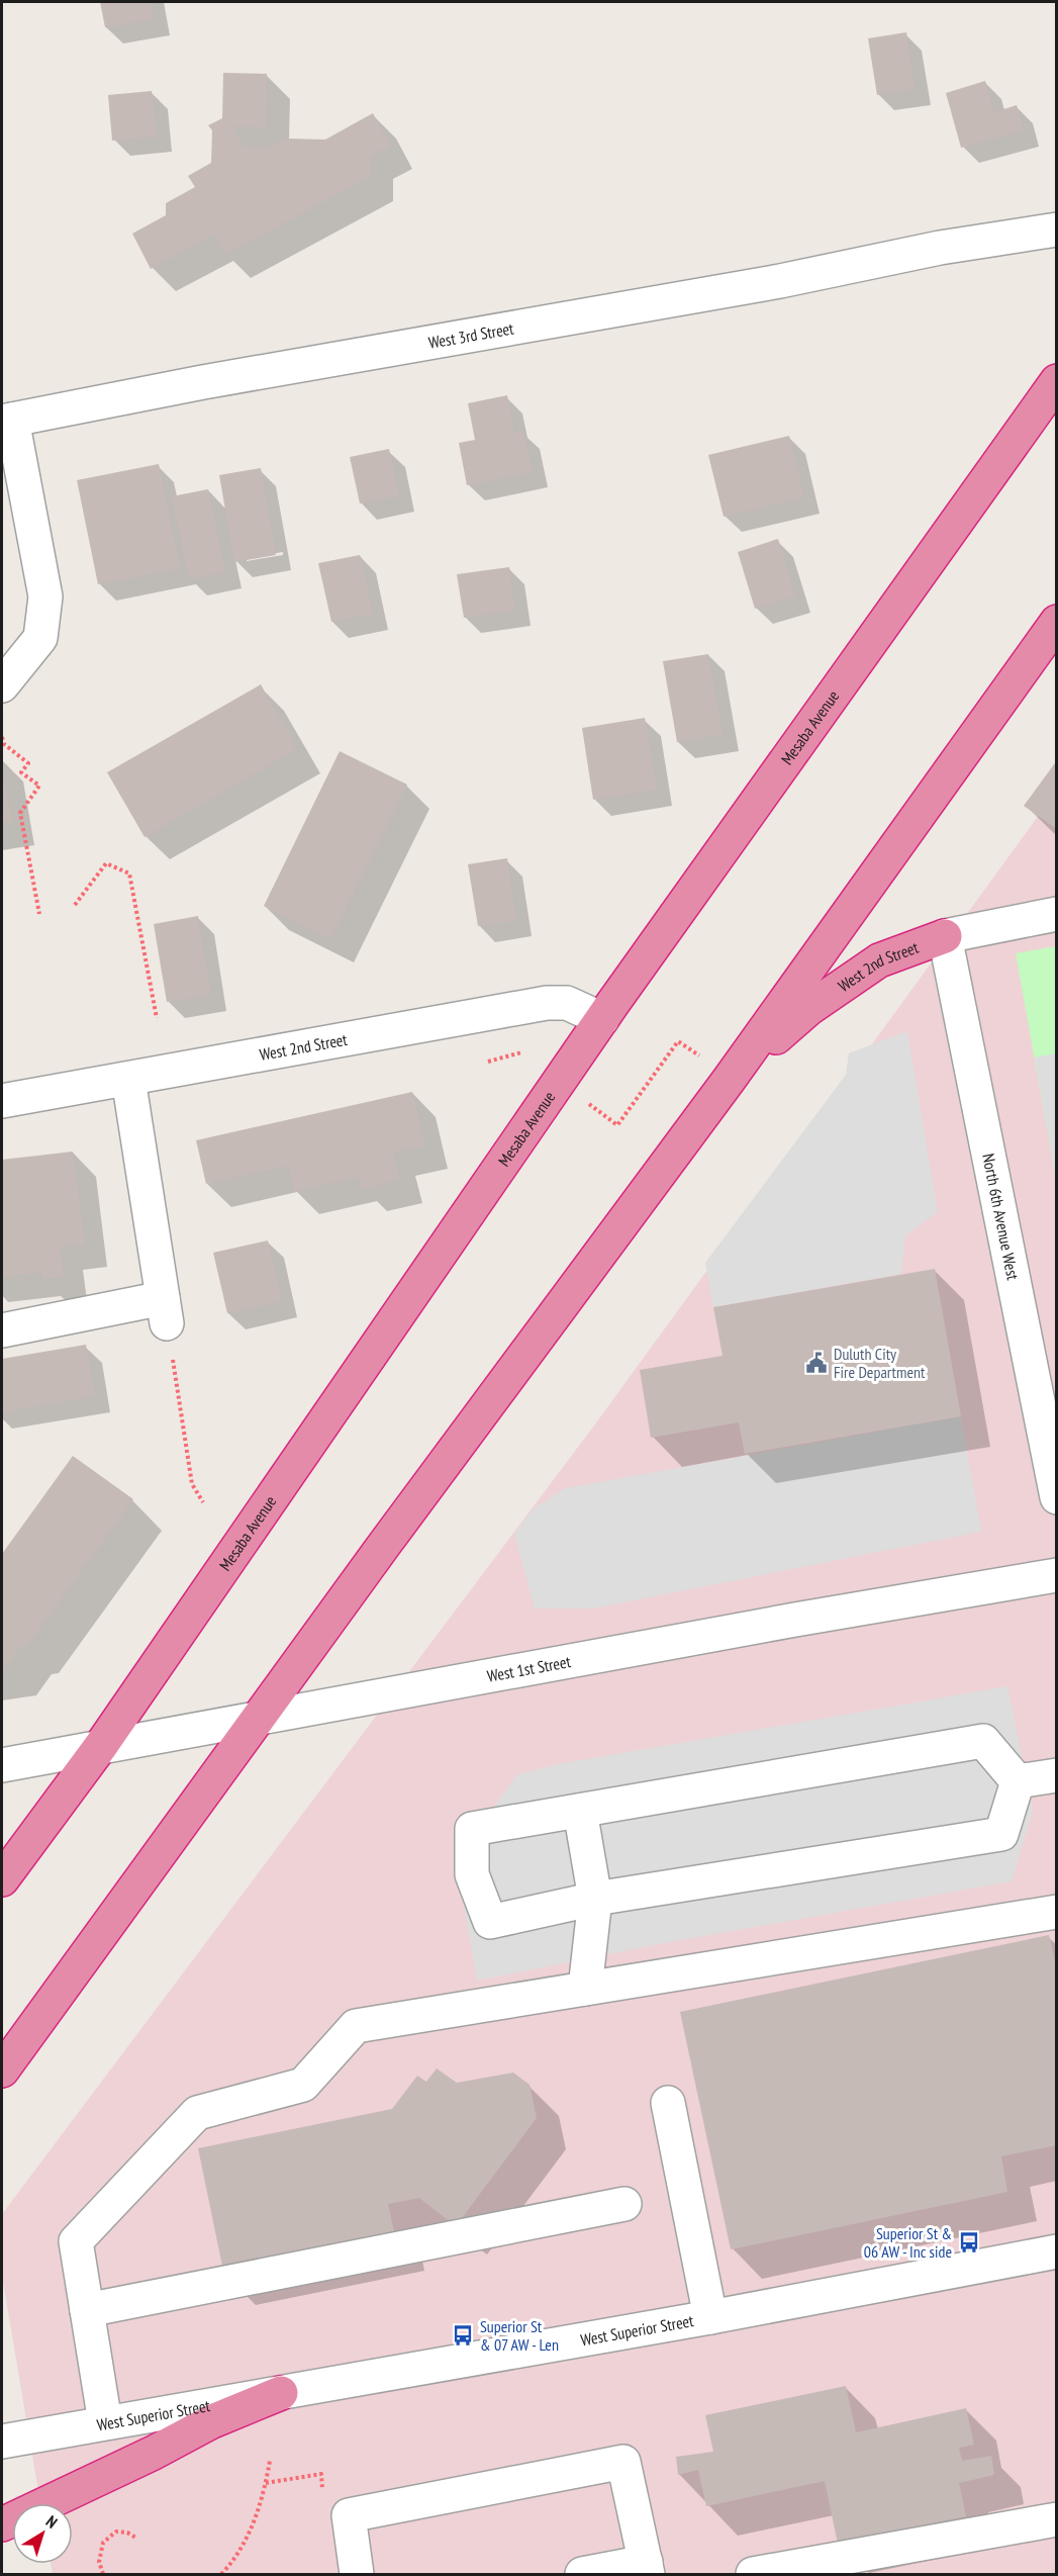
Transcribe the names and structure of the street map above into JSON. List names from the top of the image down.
{
  "streets": {
    "highway": ["Mesaba Avenue", "West 2nd Street"],
    "street": [
      "West 3rd Street",
      "North 6th Avenue West",
      "West 1st Street",
      "West Superior Street"
    ]
  },
  "crossings": [
    ["Mesaba Avenue", "West 2nd Street"],
    ["Mesaba Avenue", "West 1st Street"],
    ["West 2nd Street", "North 6th Avenue West"]
  ],
  "places": {
    "public building": ["Duluth City Fire Department"],
    "bus stop": ["Superior St & 06 AW - Inc side", "Superior St & 07 AW - Len"]
  },
  "north": "top right"
}
